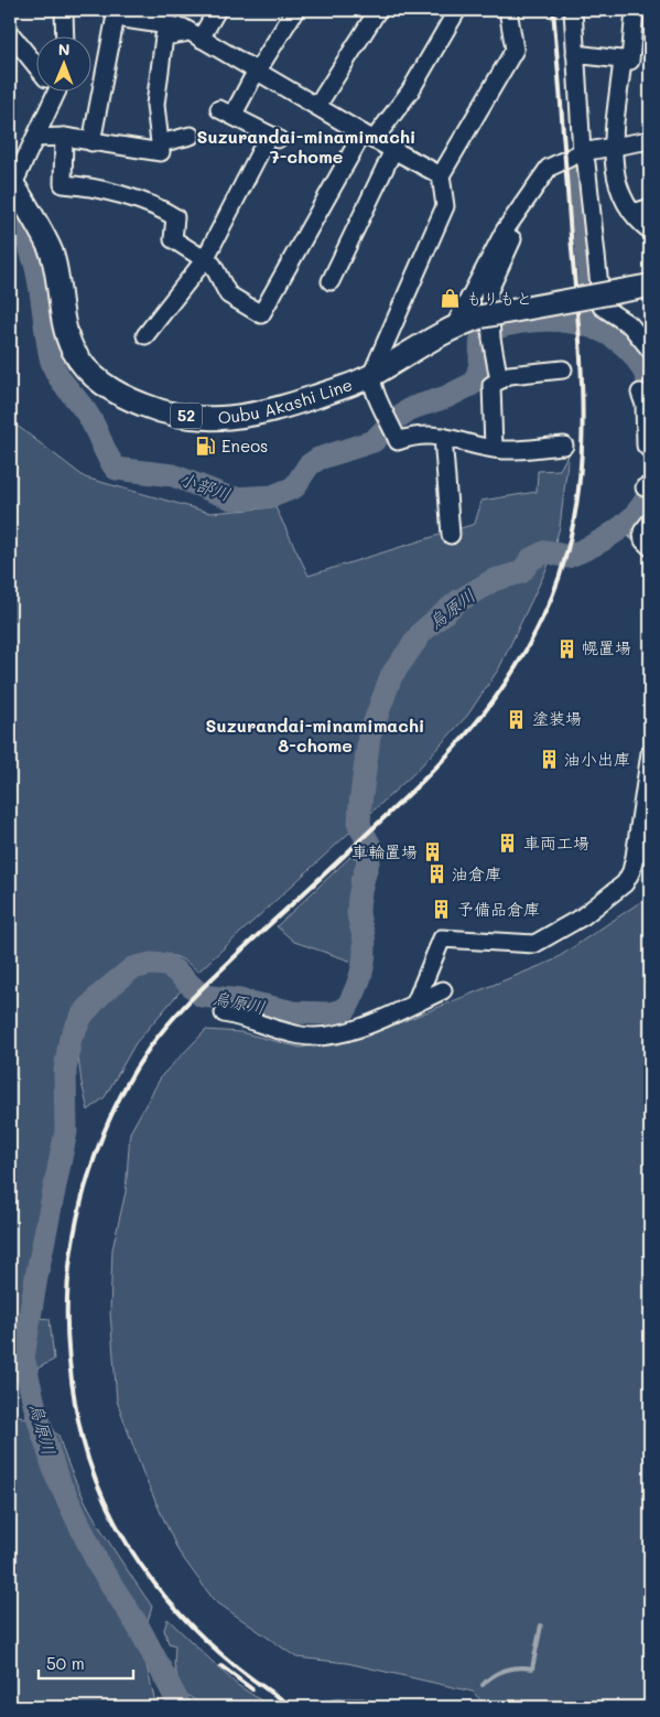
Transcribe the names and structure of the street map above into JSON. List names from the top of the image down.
{
  "streets": {
    "main road": ["Oubu Akashi Line", "52"]
  },
  "districts": ["Suzurandai-minamimachi 7-chome", "Suzurandai-minamimachi 8-chome"],
  "water": ["小部川", "烏原川"],
  "places": {
    "shop": ["もりもと"],
    "fuel station": ["Eneos"],
    "building": [
      "幌置場",
      "塗装場",
      "油小出庫",
      "車両工場",
      "車輪置場",
      "油倉庫",
      "予備品倉庫"
    ]
  },
  "scale_bar": "50 m",
  "north": "top"
}
